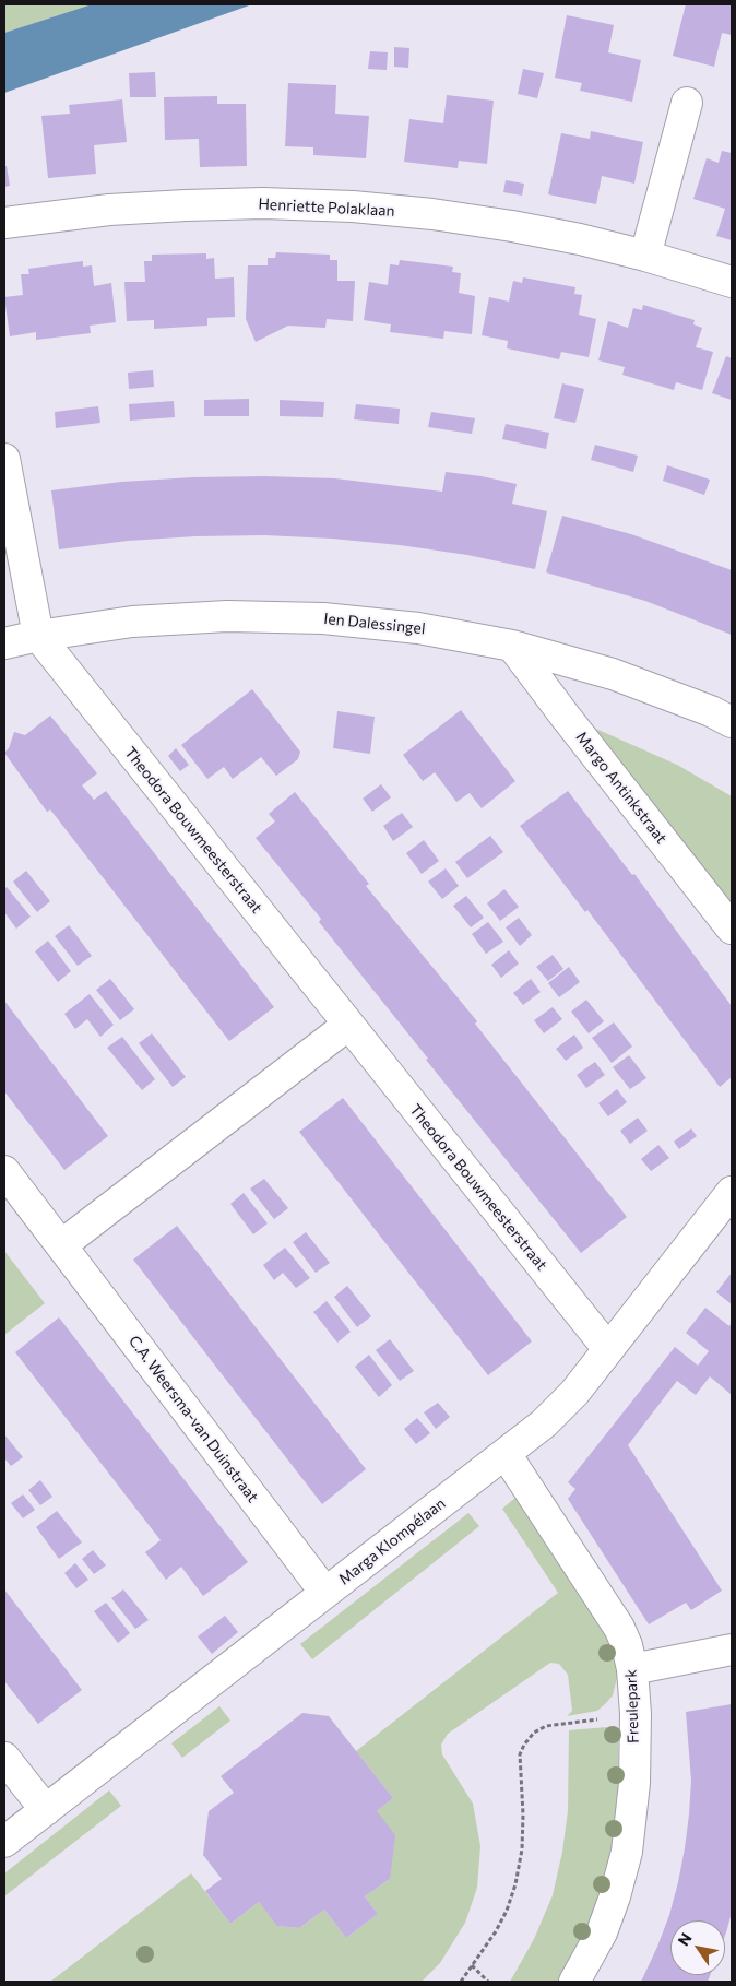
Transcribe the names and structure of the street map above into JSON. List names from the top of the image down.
{
  "streets": {
    "street": [
      "Henriette Polaklaan",
      "Ien Dalessingel",
      "Margo Antinkstraat",
      "Theodora Bouwmeesterstraat",
      "C.A. Weersma-van Duinstraat",
      "Marga Klompélaan",
      "Freulepark"
    ]
  },
  "crossings": [
    ["Ien Dalessingel", "Margo Antinkstraat"],
    ["Ien Dalessingel", "Theodora Bouwmeesterstraat"],
    ["Theodora Bouwmeesterstraat", "Marga Klompélaan"],
    ["C.A. Weersma-van Duinstraat", "Marga Klompélaan"],
    ["Marga Klompélaan", "Freulepark"]
  ],
  "north": "top left"
}
